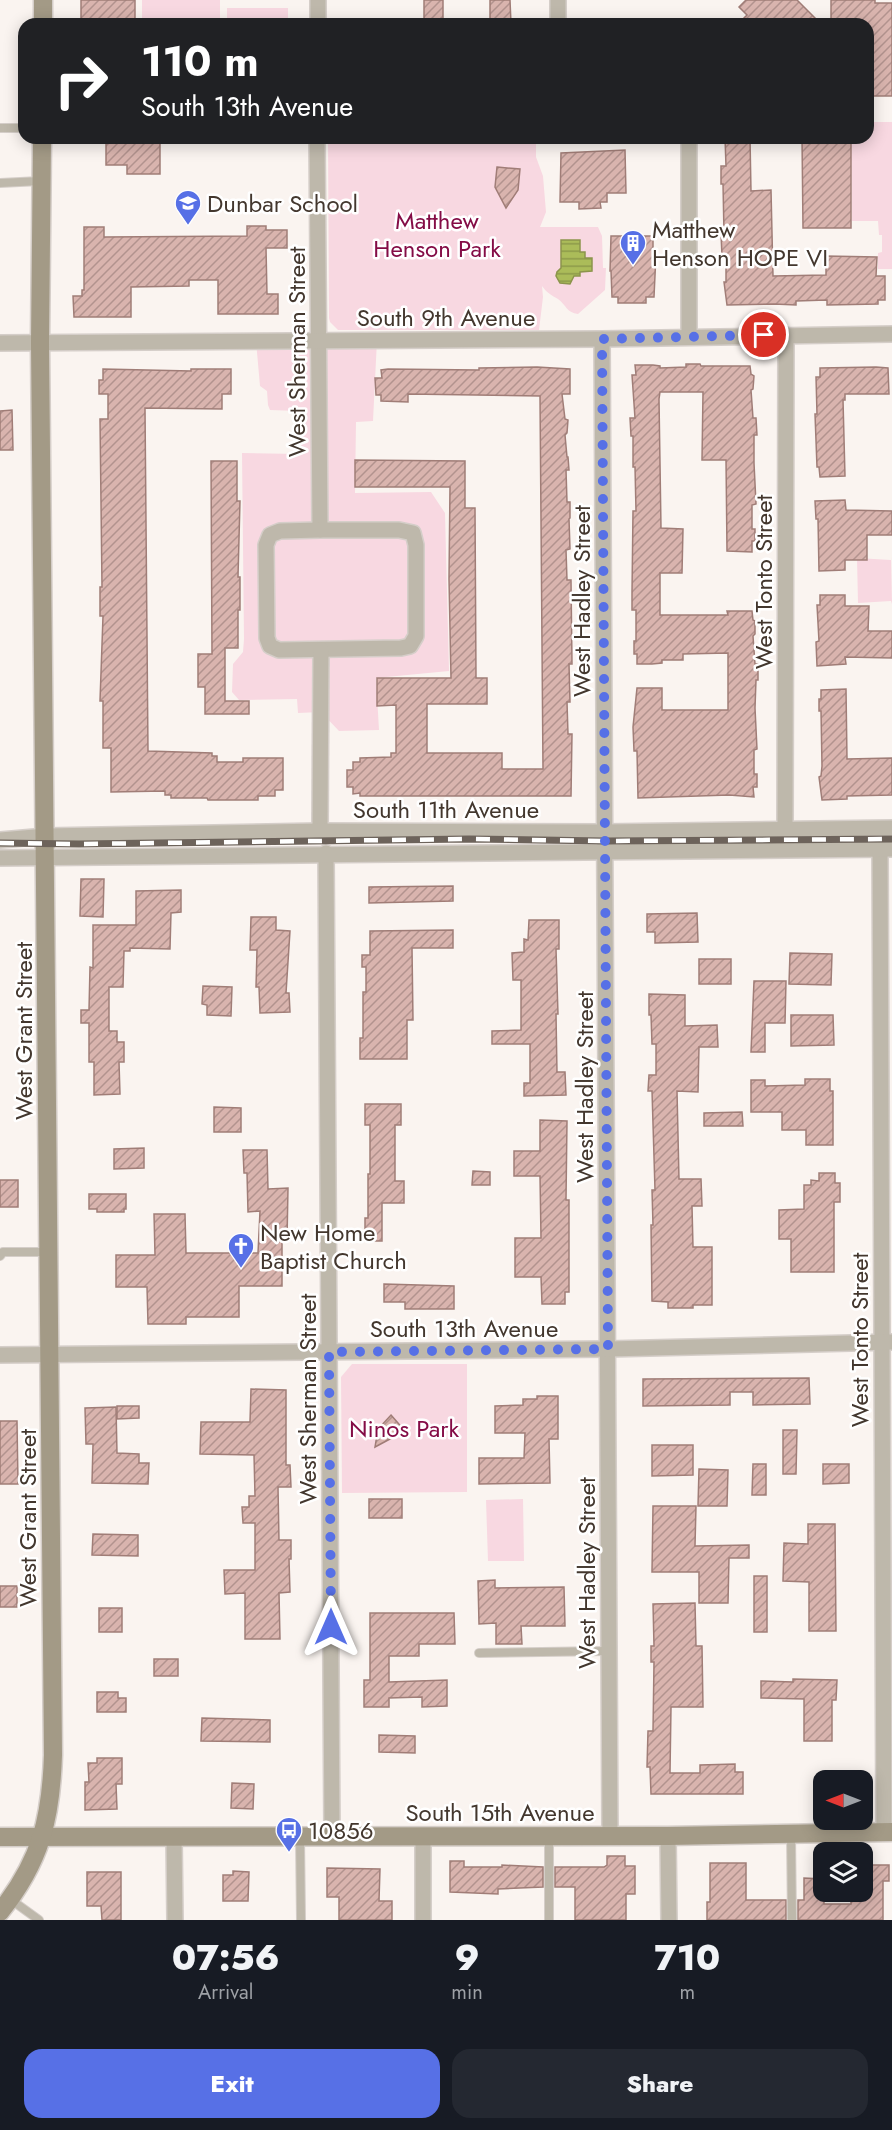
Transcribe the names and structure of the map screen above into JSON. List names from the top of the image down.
{
  "streets": {
    "main road": ["West Grant Street", "South 15th Avenue"],
    "street": [
      "South 9th Avenue",
      "West Sherman Street",
      "West Tonto Street",
      "West Hadley Street",
      "South 11th Avenue",
      "South 13th Avenue"
    ]
  },
  "crossings": [
    ["South 9th Avenue", "West Sherman Street"],
    ["South 9th Avenue", "West Tonto Street"],
    ["South 9th Avenue", "West Hadley Street"],
    ["South 9th Avenue", "West Grant Street"],
    ["West Sherman Street", "South 11th Avenue"],
    ["West Sherman Street", "South 13th Avenue"],
    ["West Sherman Street", "South 15th Avenue"],
    ["West Tonto Street", "South 11th Avenue"],
    ["West Tonto Street", "South 13th Avenue"],
    ["West Tonto Street", "South 15th Avenue"],
    ["West Hadley Street", "South 11th Avenue"],
    ["West Hadley Street", "South 13th Avenue"],
    ["West Hadley Street", "South 15th Avenue"],
    ["South 11th Avenue", "West Grant Street"],
    ["West Grant Street", "South 13th Avenue"],
    ["West Grant Street", "South 15th Avenue"]
  ],
  "parks": ["Matthew Henson Park", "Ninos Park"],
  "places": {
    "school or university": ["Dunbar School"],
    "building": ["Matthew Henson HOPE VI"],
    "church": ["New Home Baptist Church"],
    "bus stop": ["10856"]
  },
  "north": "left",
  "page": {
    "turn": ["110 m", "South 13th Avenue"],
    "eta": [
      "07:56",
      "Arrival",
      "9",
      "min",
      "710",
      "m"
    ],
    "buttons": ["Exit", "Share"]
  }
}
